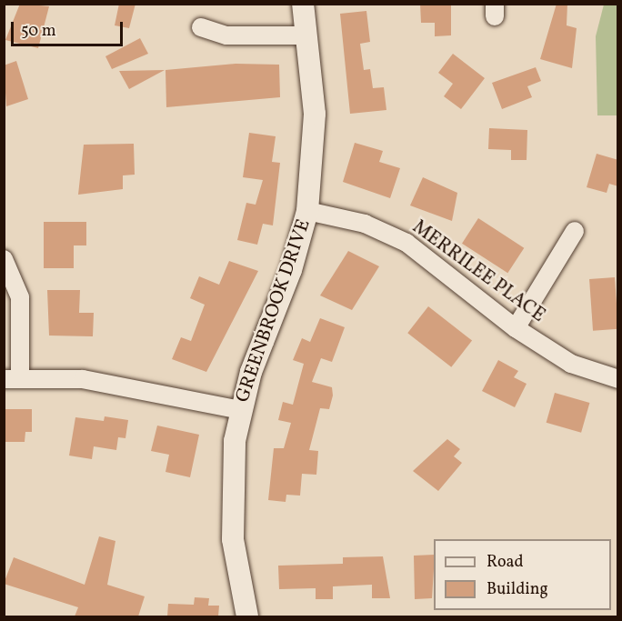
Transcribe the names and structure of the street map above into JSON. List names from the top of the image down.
{
  "streets": {
    "street": ["MERRILEE PLACE", "GREENBROOK DRIVE"]
  },
  "crossings": [
    ["MERRILEE PLACE", "GREENBROOK DRIVE"]
  ],
  "legend": ["Road", "Building"],
  "scale_bar": "50 m"
}
